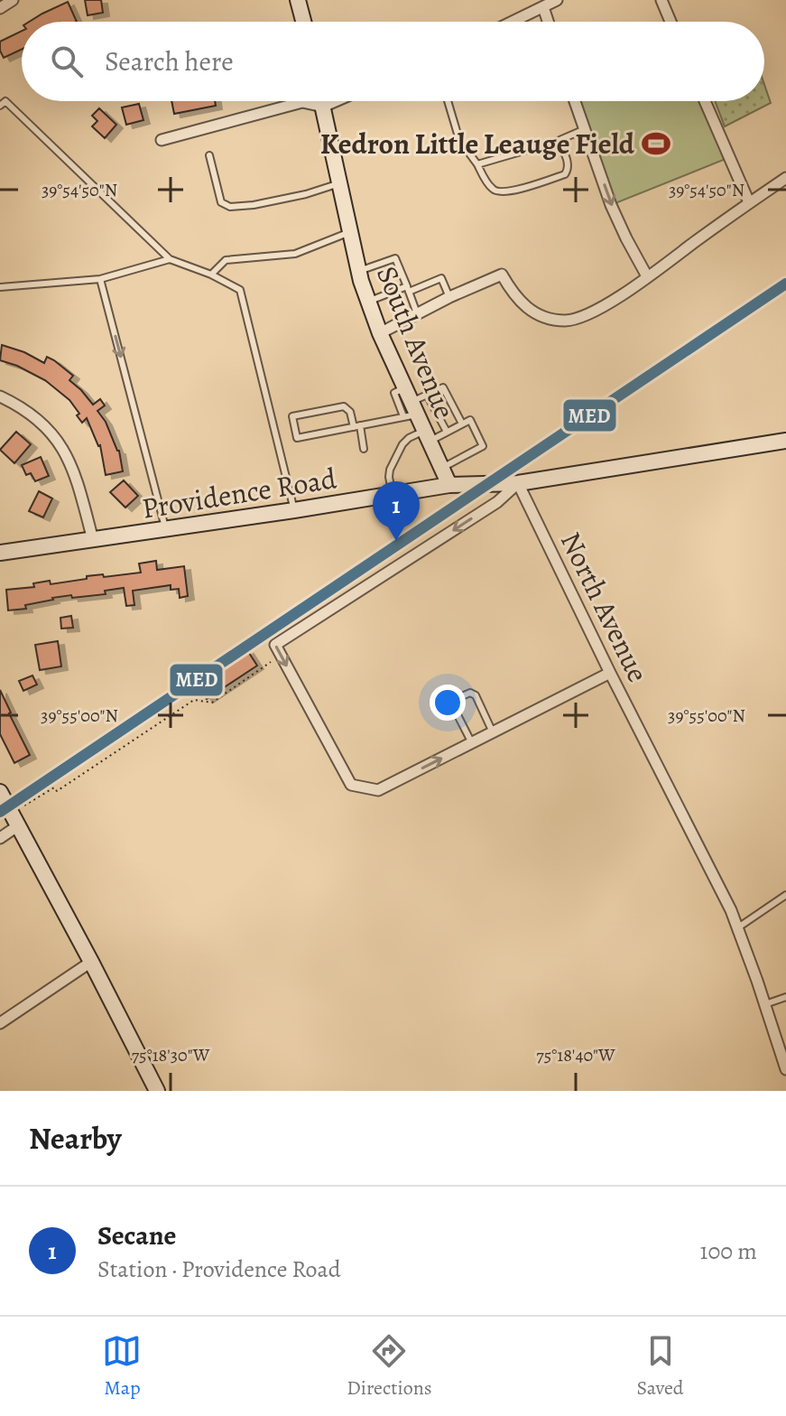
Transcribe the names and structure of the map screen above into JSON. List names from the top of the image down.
{
  "streets": {
    "street": ["South Avenue", "Providence Road", "North Avenue"]
  },
  "crossings": [
    ["South Avenue", "Providence Road"],
    ["Providence Road", "North Avenue"]
  ],
  "places": {
    "sports": ["Kedron Little Leauge Field"]
  },
  "lines": ["transit line MED"],
  "page": {
    "search": "Search here",
    "pins": "1",
    "heading": "Nearby",
    "list": [
      {
        "mark": "1",
        "name": "Secane",
        "note": "Station · Providence Road",
        "value": "100 m"
      }
    ],
    "nav": ["Map", "Directions", "Saved"]
  },
  "coordinates": [
    "39°54'50\"N",
    "39°55'00\"N",
    "75°18'30\"W",
    "75°18'40\"W"
  ]
}
